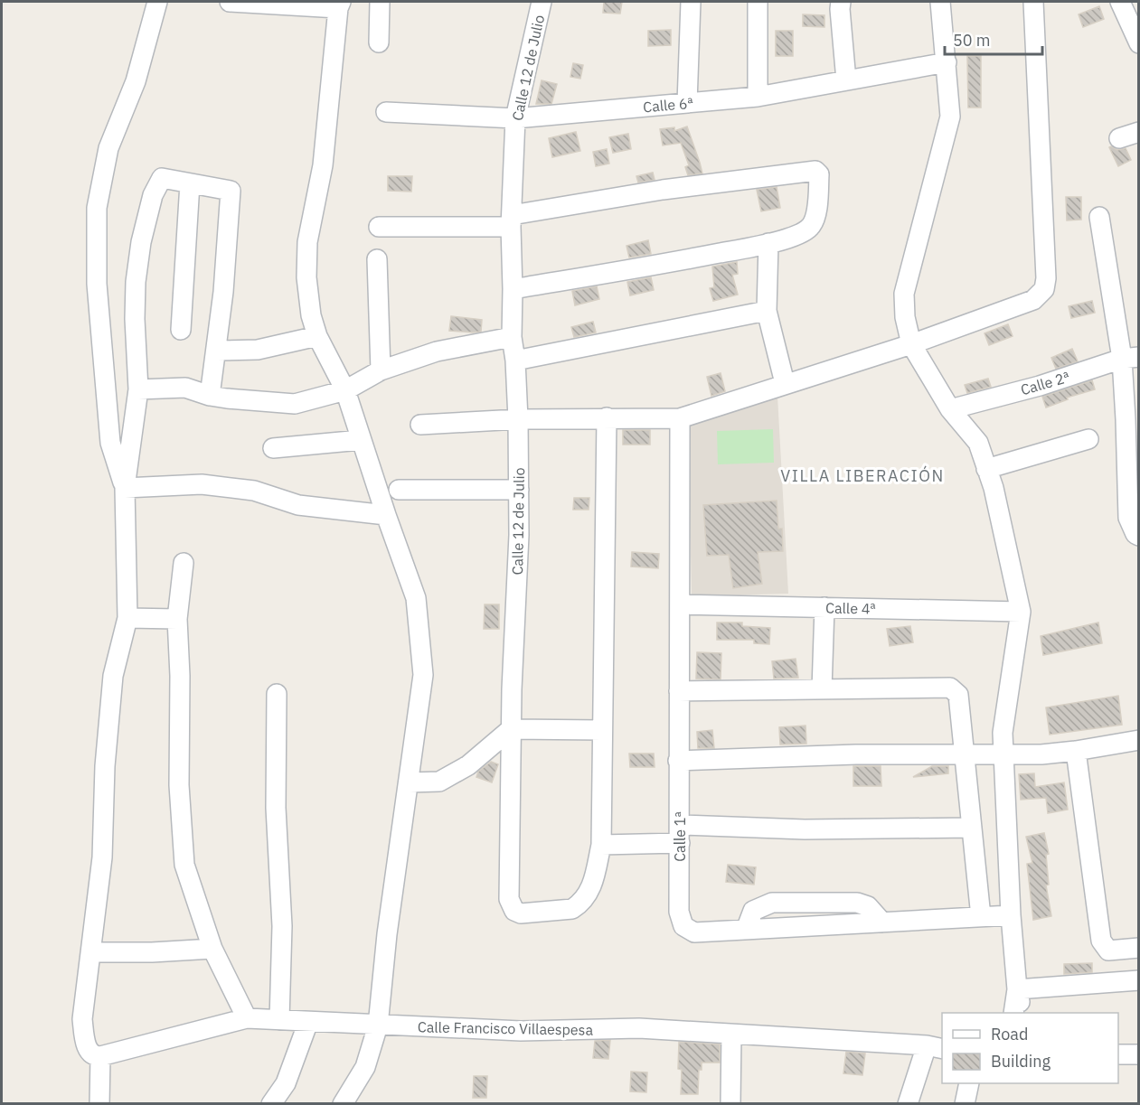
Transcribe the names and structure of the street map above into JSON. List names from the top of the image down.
{
  "streets": {
    "street": [
      "Calle 12 de Julio",
      "Calle 6ª",
      "Calle 2ª",
      "Calle 4ª",
      "Calle 1ª",
      "Calle Francisco Villaespesa"
    ]
  },
  "crossings": [
    ["Calle 12 de Julio", "Calle 6ª"],
    ["Calle 4ª", "Calle 1ª"]
  ],
  "districts": ["VILLA LIBERACIÓN"],
  "legend": ["Road", "Building"],
  "scale_bar": "50 m"
}
